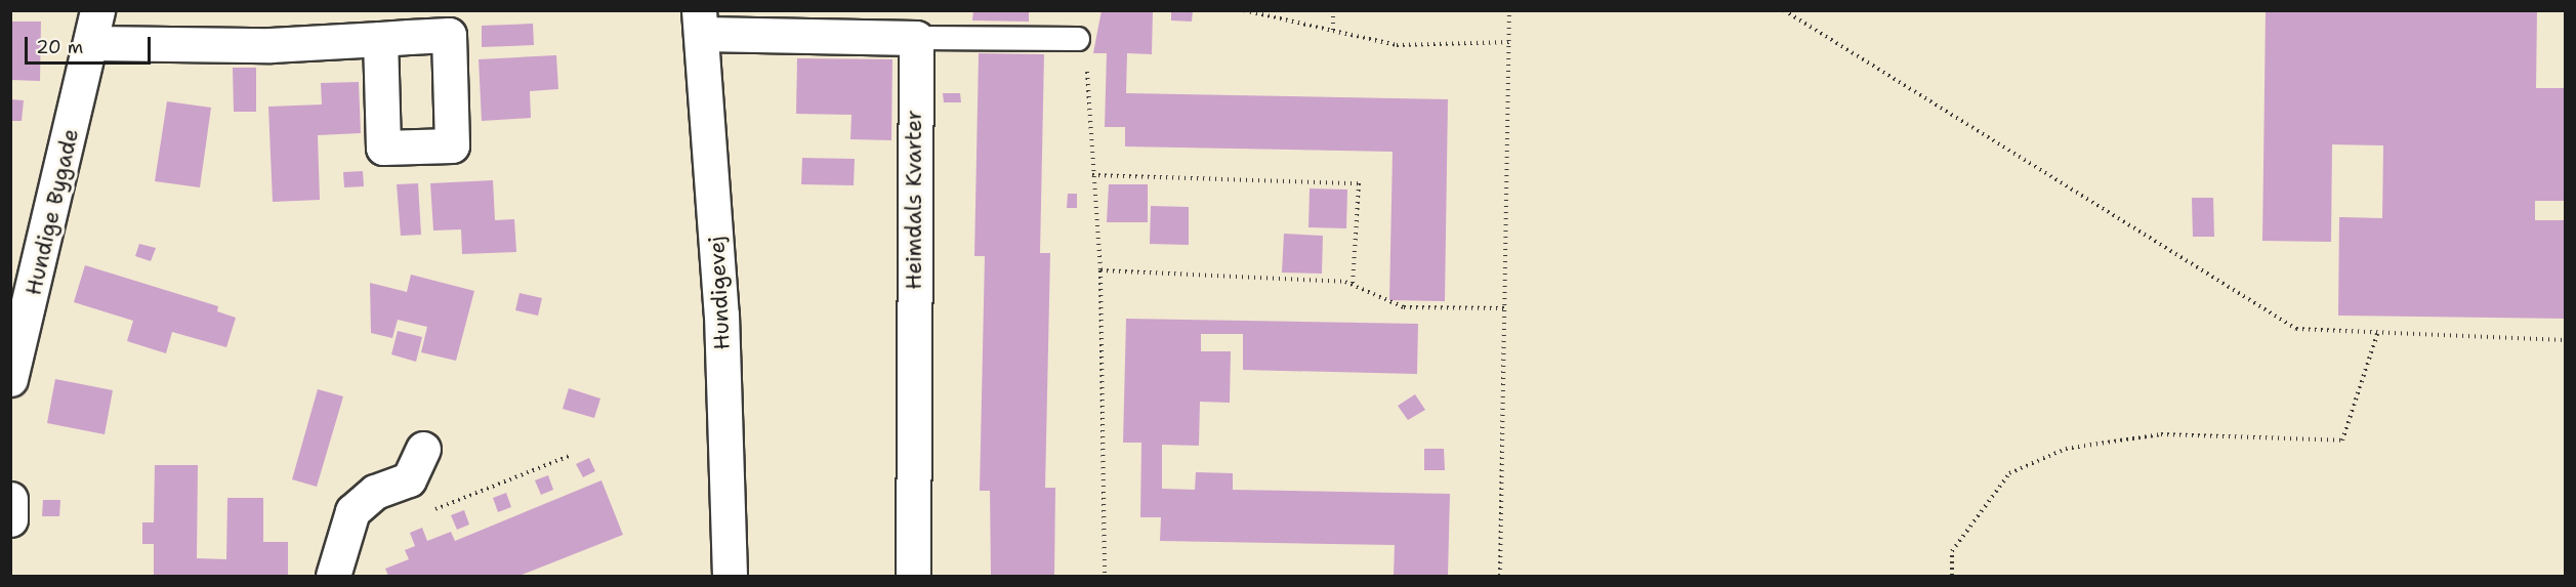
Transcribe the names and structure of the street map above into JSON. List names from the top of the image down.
{
  "streets": {
    "street": ["Heimdals Kvarter", "Hundige Bygade", "Hundigevej"]
  },
  "scale_bar": "20 m"
}
